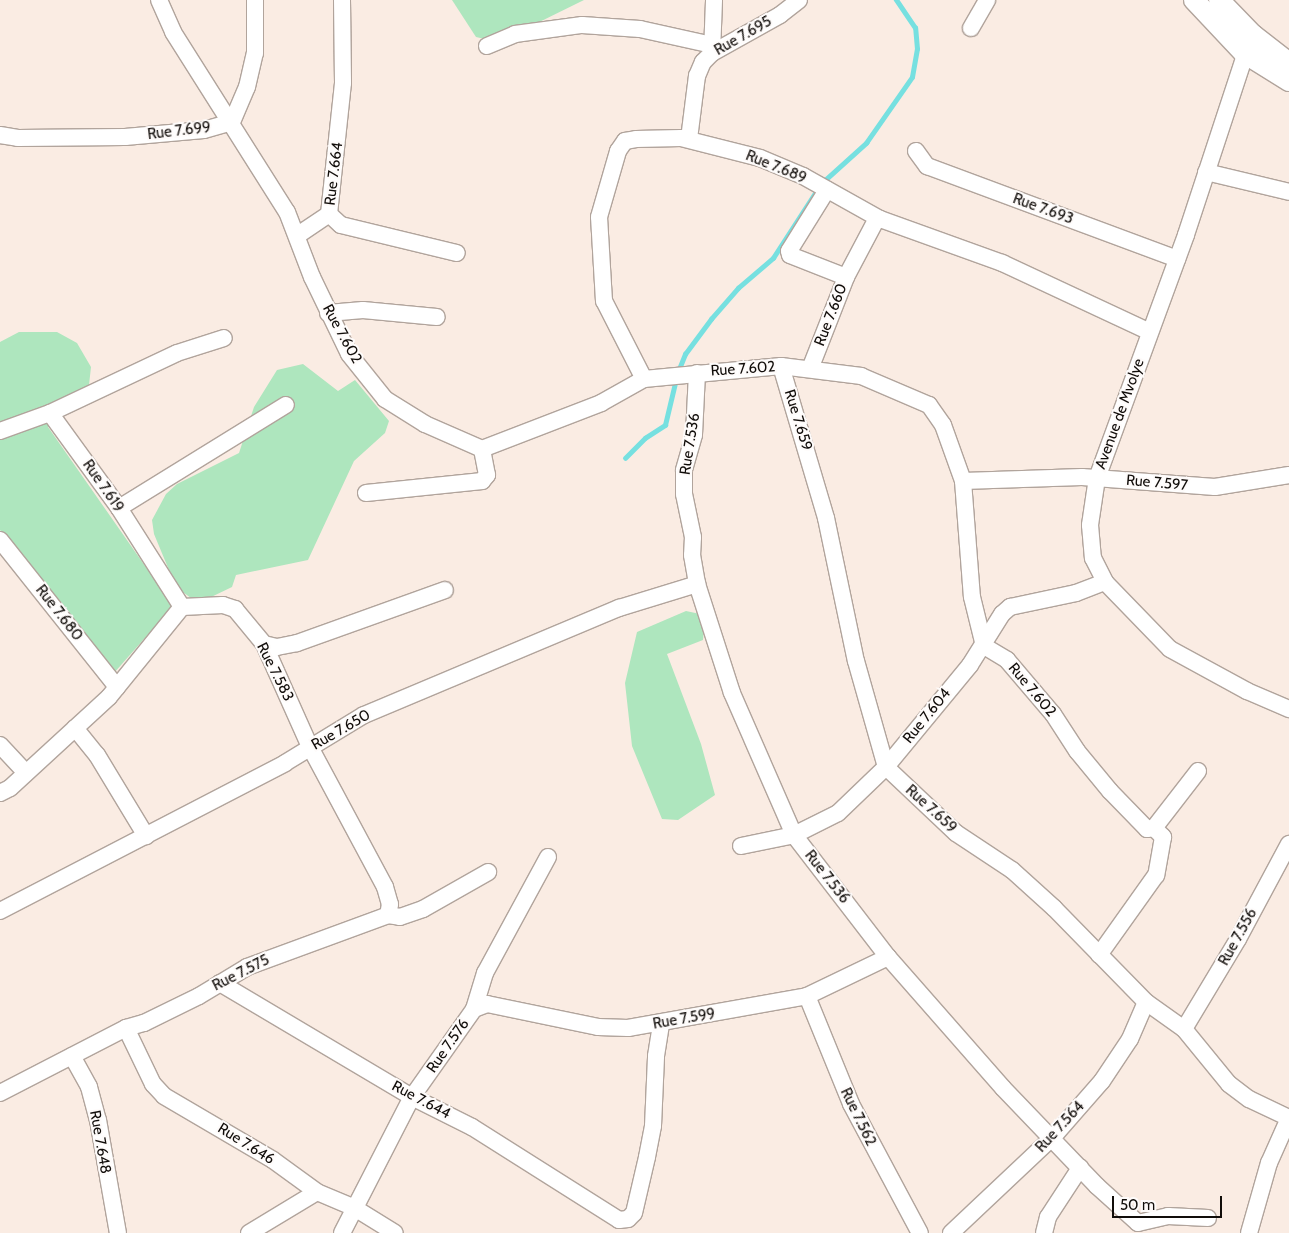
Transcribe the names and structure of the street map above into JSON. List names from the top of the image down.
{
  "streets": {
    "street": [
      "Rue 7.695",
      "Rue 7.699",
      "Rue 7.689",
      "Rue 7.664",
      "Rue 7.693",
      "Rue 7.660",
      "Rue 7.602",
      "Avenue de Mvolye",
      "Rue 7.659",
      "Rue 7.536",
      "Rue 7.597",
      "Rue 7.619",
      "Rue 7.680",
      "Rue 7.583",
      "Rue 7.604",
      "Rue 7.650",
      "Rue 7.556",
      "Rue 7.575",
      "Rue 7.599",
      "Rue 7.576",
      "Rue 7.644",
      "Rue 7.562",
      "Rue 7.564",
      "Rue 7.648",
      "Rue 7.646"
    ]
  },
  "crossings": [
    ["Rue 7.695", "Rue 7.689"],
    ["Rue 7.699", "Rue 7.602"],
    ["Rue 7.689", "Rue 7.660"],
    ["Rue 7.689", "Rue 7.602"],
    ["Rue 7.689", "Avenue de Mvolye"],
    ["Rue 7.693", "Avenue de Mvolye"],
    ["Rue 7.660", "Rue 7.602"],
    ["Rue 7.602", "Rue 7.659"],
    ["Rue 7.602", "Rue 7.536"],
    ["Rue 7.602", "Rue 7.597"],
    ["Rue 7.602", "Rue 7.604"],
    ["Avenue de Mvolye", "Rue 7.597"],
    ["Avenue de Mvolye", "Rue 7.604"],
    ["Rue 7.659", "Rue 7.604"],
    ["Rue 7.659", "Rue 7.556"],
    ["Rue 7.659", "Rue 7.564"],
    ["Rue 7.536", "Rue 7.604"],
    ["Rue 7.536", "Rue 7.650"],
    ["Rue 7.536", "Rue 7.599"],
    ["Rue 7.536", "Rue 7.564"],
    ["Rue 7.619", "Rue 7.583"],
    ["Rue 7.583", "Rue 7.650"],
    ["Rue 7.583", "Rue 7.575"],
    ["Rue 7.575", "Rue 7.644"],
    ["Rue 7.575", "Rue 7.648"],
    ["Rue 7.575", "Rue 7.646"],
    ["Rue 7.599", "Rue 7.576"],
    ["Rue 7.599", "Rue 7.644"],
    ["Rue 7.599", "Rue 7.562"],
    ["Rue 7.576", "Rue 7.644"],
    ["Rue 7.576", "Rue 7.646"]
  ],
  "scale_bar": "50 m"
}
